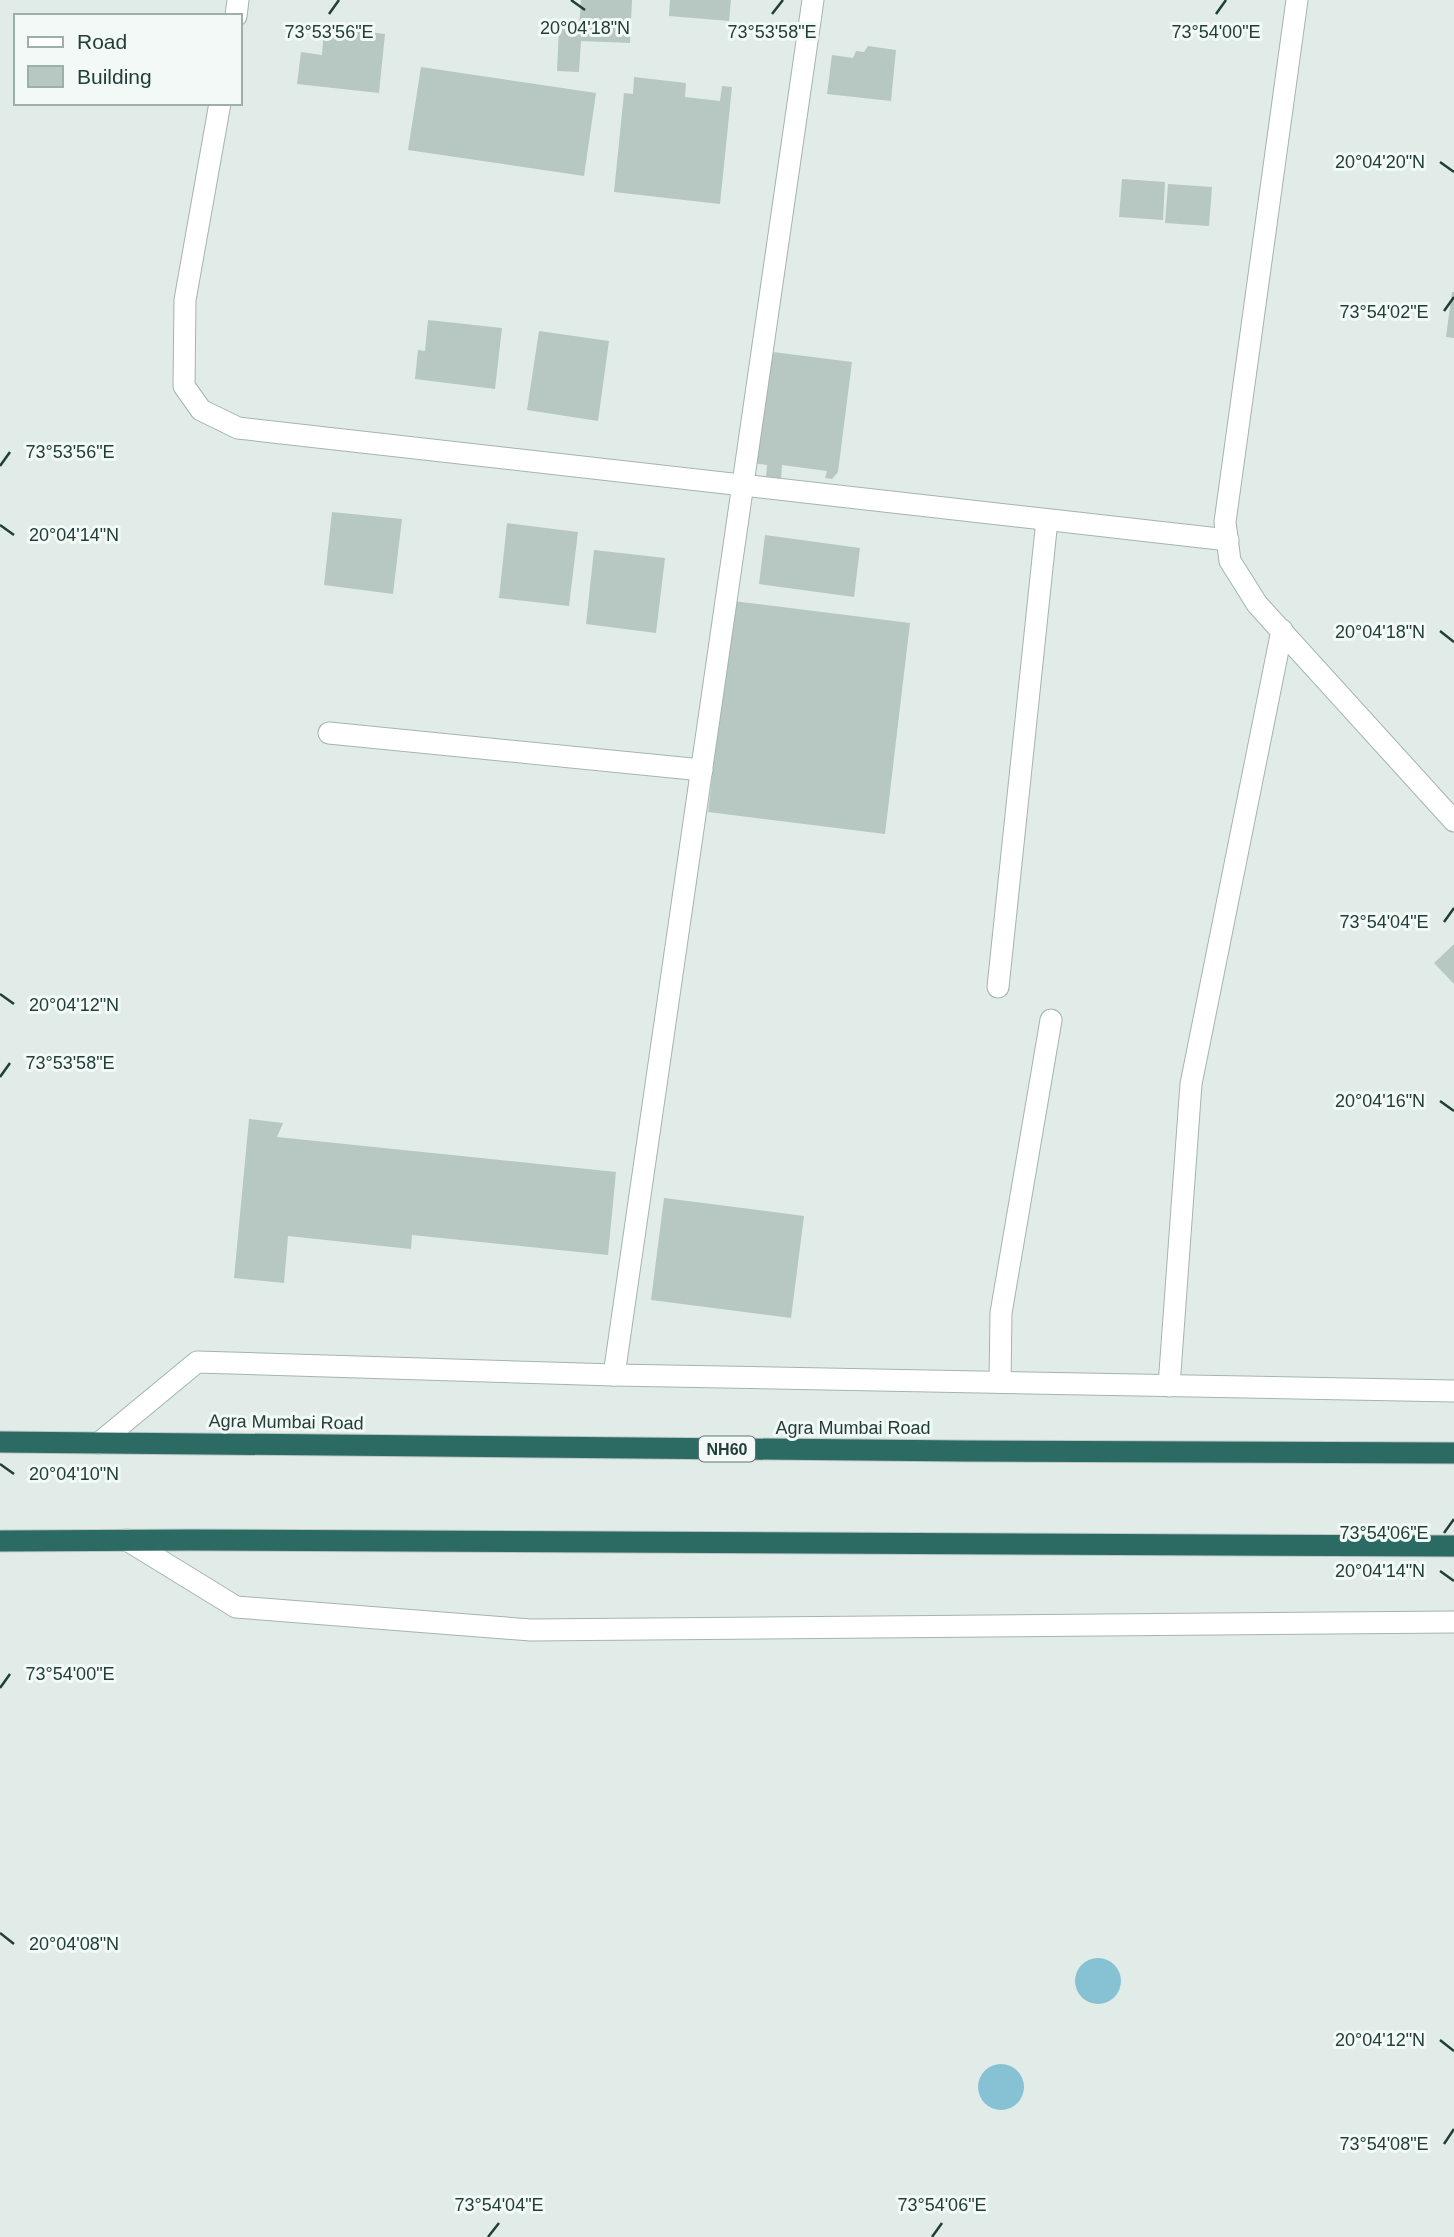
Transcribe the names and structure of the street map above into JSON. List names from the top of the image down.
{
  "streets": {
    "highway": ["Agra Mumbai Road", "NH60"]
  },
  "legend": ["Road", "Building"],
  "coordinates": [
    "20°04'18\"N",
    "73°53'56\"E",
    "73°53'58\"E",
    "73°54'00\"E",
    "20°04'20\"N",
    "73°54'02\"E",
    "20°04'14\"N",
    "73°54'04\"E",
    "20°04'12\"N",
    "20°04'16\"N",
    "20°04'10\"N",
    "73°54'06\"E",
    "20°04'08\"N",
    "73°54'08\"E"
  ]
}
